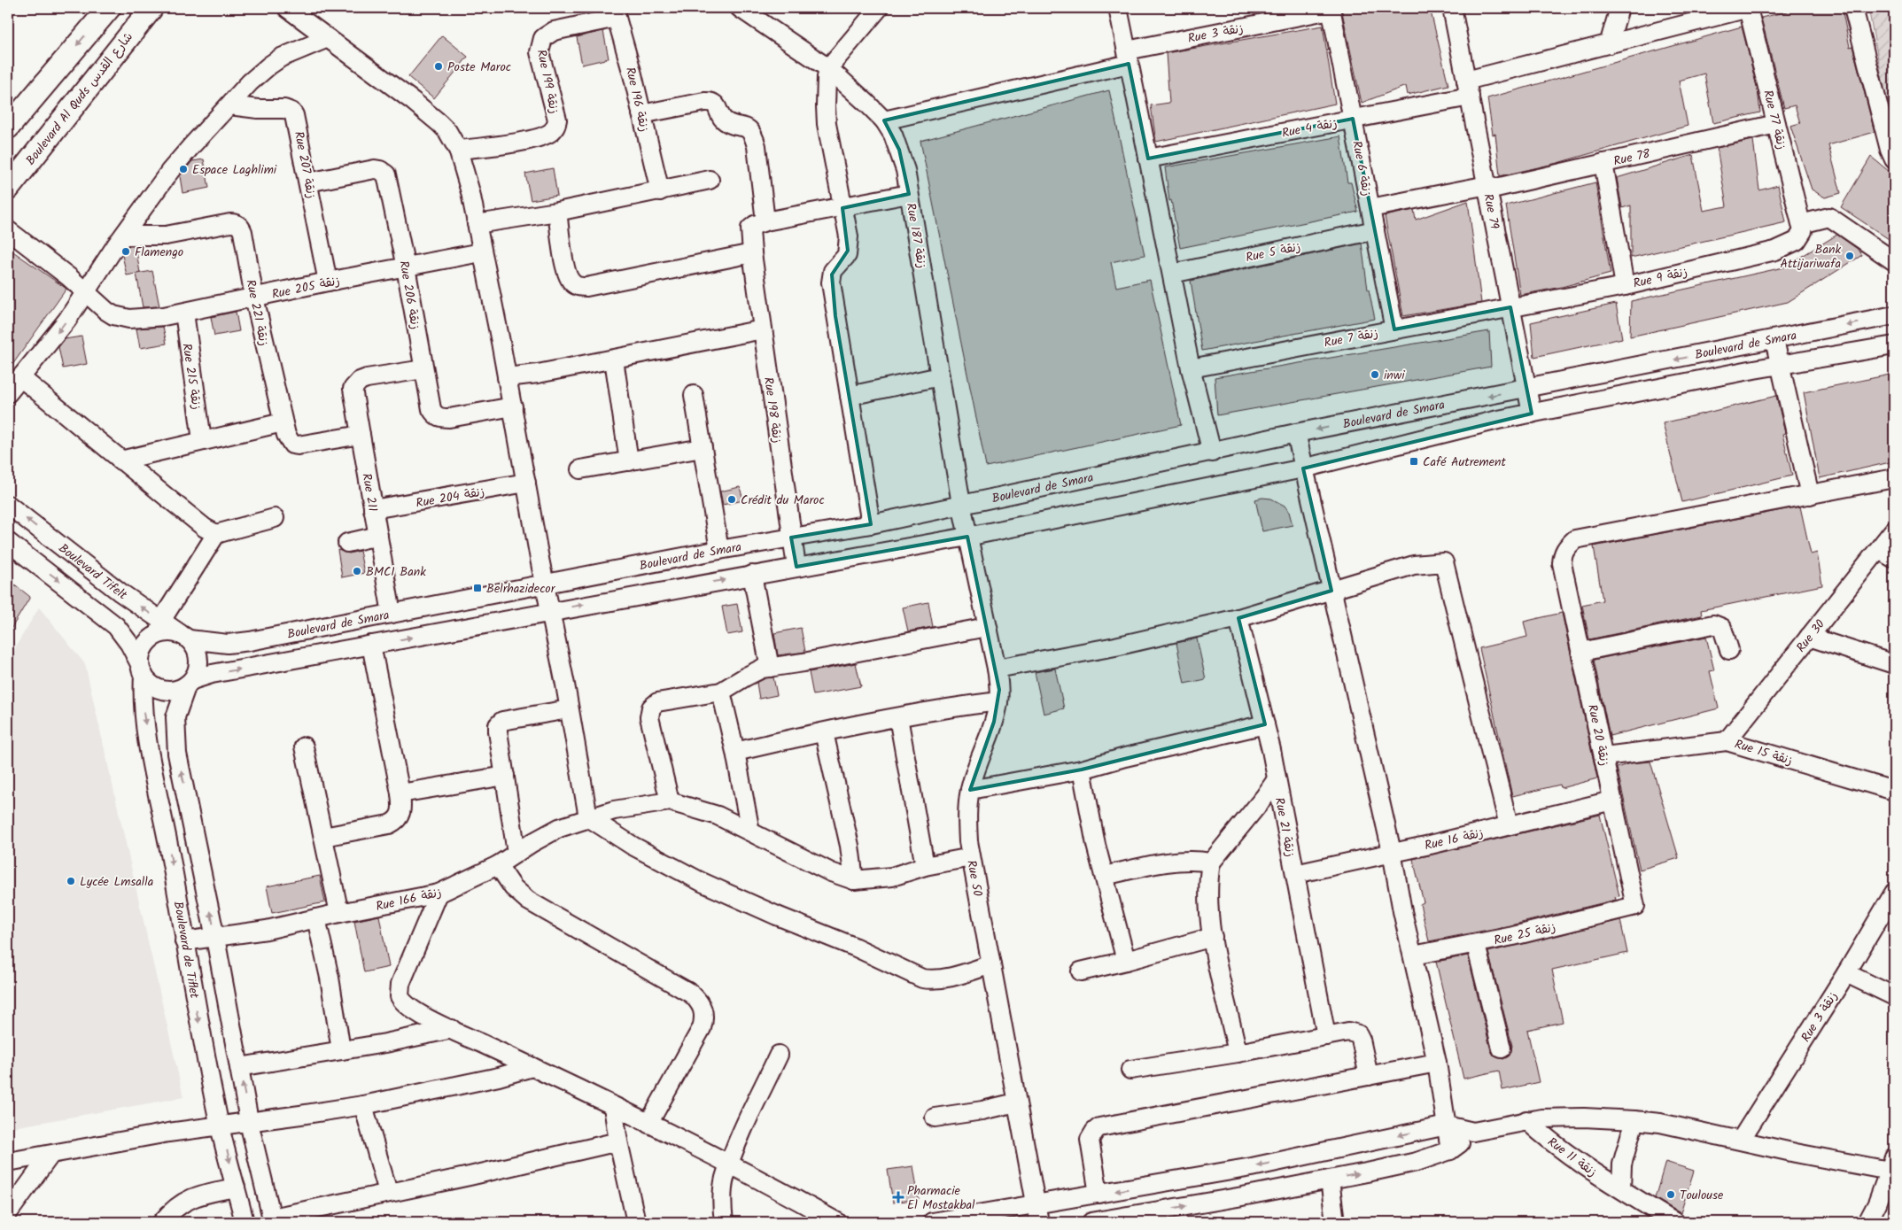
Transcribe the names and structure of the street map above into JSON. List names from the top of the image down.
{
  "streets": {
    "main road": ["Boulevard Al Quds شارع القدس"],
    "street": [
      "Rue 3 زنقة",
      "Rue 199 زنقة",
      "Rue 196 زنقة",
      "Rue 77 زنقة",
      "Rue 4 زنقة",
      "Rue 78",
      "Rue 207 زنقة",
      "Rue 6 زنقة",
      "Rue 79",
      "Rue 187 زنقة",
      "Rue 5 زنقة",
      "Rue 9 زنقة",
      "Rue 205 زنقة",
      "Rue 206 زنقة",
      "Rue 221 زنقة",
      "Rue 7 زنقة",
      "Boulevard de Smara",
      "Rue 215 زنقة",
      "Rue 198 زنقة",
      "Rue 211",
      "Rue 204 زنقة",
      "Boulevard Tifelt",
      "Rue 30",
      "Rue 20 زنقة",
      "Rue 15 زنقة",
      "Rue 21 زنقة",
      "Rue 16 زنقة",
      "Rue 50",
      "Rue 166 زنقة",
      "Rue 25 زنقة",
      "Boulevard de Tiflet",
      "Rue 11 زنقة"
    ]
  },
  "crossings": [
    ["Rue 3 زنقة", "Rue 6 زنقة"],
    ["Rue 3 زنقة", "Rue 187 زنقة"],
    ["Rue 199 زنقة", "Rue 196 زنقة"],
    ["Rue 196 زنقة", "Rue 198 زنقة"],
    ["Rue 77 زنقة", "Rue 4 زنقة"],
    ["Rue 77 زنقة", "Rue 78"],
    ["Rue 77 زنقة", "Rue 9 زنقة"],
    ["Rue 4 زنقة", "Rue 6 زنقة"],
    ["Rue 4 زنقة", "Rue 79"],
    ["Rue 78", "Rue 6 زنقة"],
    ["Rue 78", "Rue 79"],
    ["Rue 207 زنقة", "Rue 205 زنقة"],
    ["Rue 207 زنقة", "Rue 206 زنقة"],
    ["Rue 6 زنقة", "Rue 5 زنقة"],
    ["Rue 6 زنقة", "Rue 7 زنقة"],
    ["Rue 79", "Rue 9 زنقة"],
    ["Rue 79", "Rue 7 زنقة"],
    ["Rue 79", "Boulevard de Smara"],
    ["Rue 187 زنقة", "Boulevard de Smara"],
    ["Rue 187 زنقة", "Rue 50"],
    ["Rue 9 زنقة", "Rue 7 زنقة"],
    ["Rue 205 زنقة", "Rue 206 زنقة"],
    ["Rue 205 زنقة", "Rue 221 زنقة"],
    ["Rue 205 زنقة", "Rue 215 زنقة"],
    ["Rue 206 زنقة", "Rue 211"],
    ["Rue 221 زنقة", "Rue 211"],
    ["Boulevard de Smara", "Rue 198 زنقة"],
    ["Boulevard de Smara", "Rue 211"],
    ["Boulevard de Smara", "Boulevard Tifelt"],
    ["Boulevard de Smara", "Rue 50"],
    ["Boulevard de Smara", "Boulevard de Tiflet"],
    ["Rue 211", "Rue 204 زنقة"],
    ["Boulevard Tifelt", "Boulevard de Tiflet"],
    ["Rue 30", "Rue 15 زنقة"],
    ["Rue 20 زنقة", "Rue 15 زنقة"],
    ["Rue 20 زنقة", "Rue 16 زنقة"],
    ["Rue 20 زنقة", "Rue 25 زنقة"],
    ["Rue 21 زنقة", "Rue 16 زنقة"],
    ["Rue 166 زنقة", "Boulevard de Tiflet"]
  ],
  "places": {
    "other": [
      "Poste Maroc",
      "Espace Laghlimi",
      "Flamengo",
      "Bank Attijariwafa",
      "inwi",
      "Crédit du Maroc",
      "BMCI Bank",
      "Lycée Lmsalla",
      "Toulouse"
    ],
    "transit": ["Café Autrement", "Belrhazidecor"],
    "health": ["Pharmacie El Mostakbal"]
  }
}
